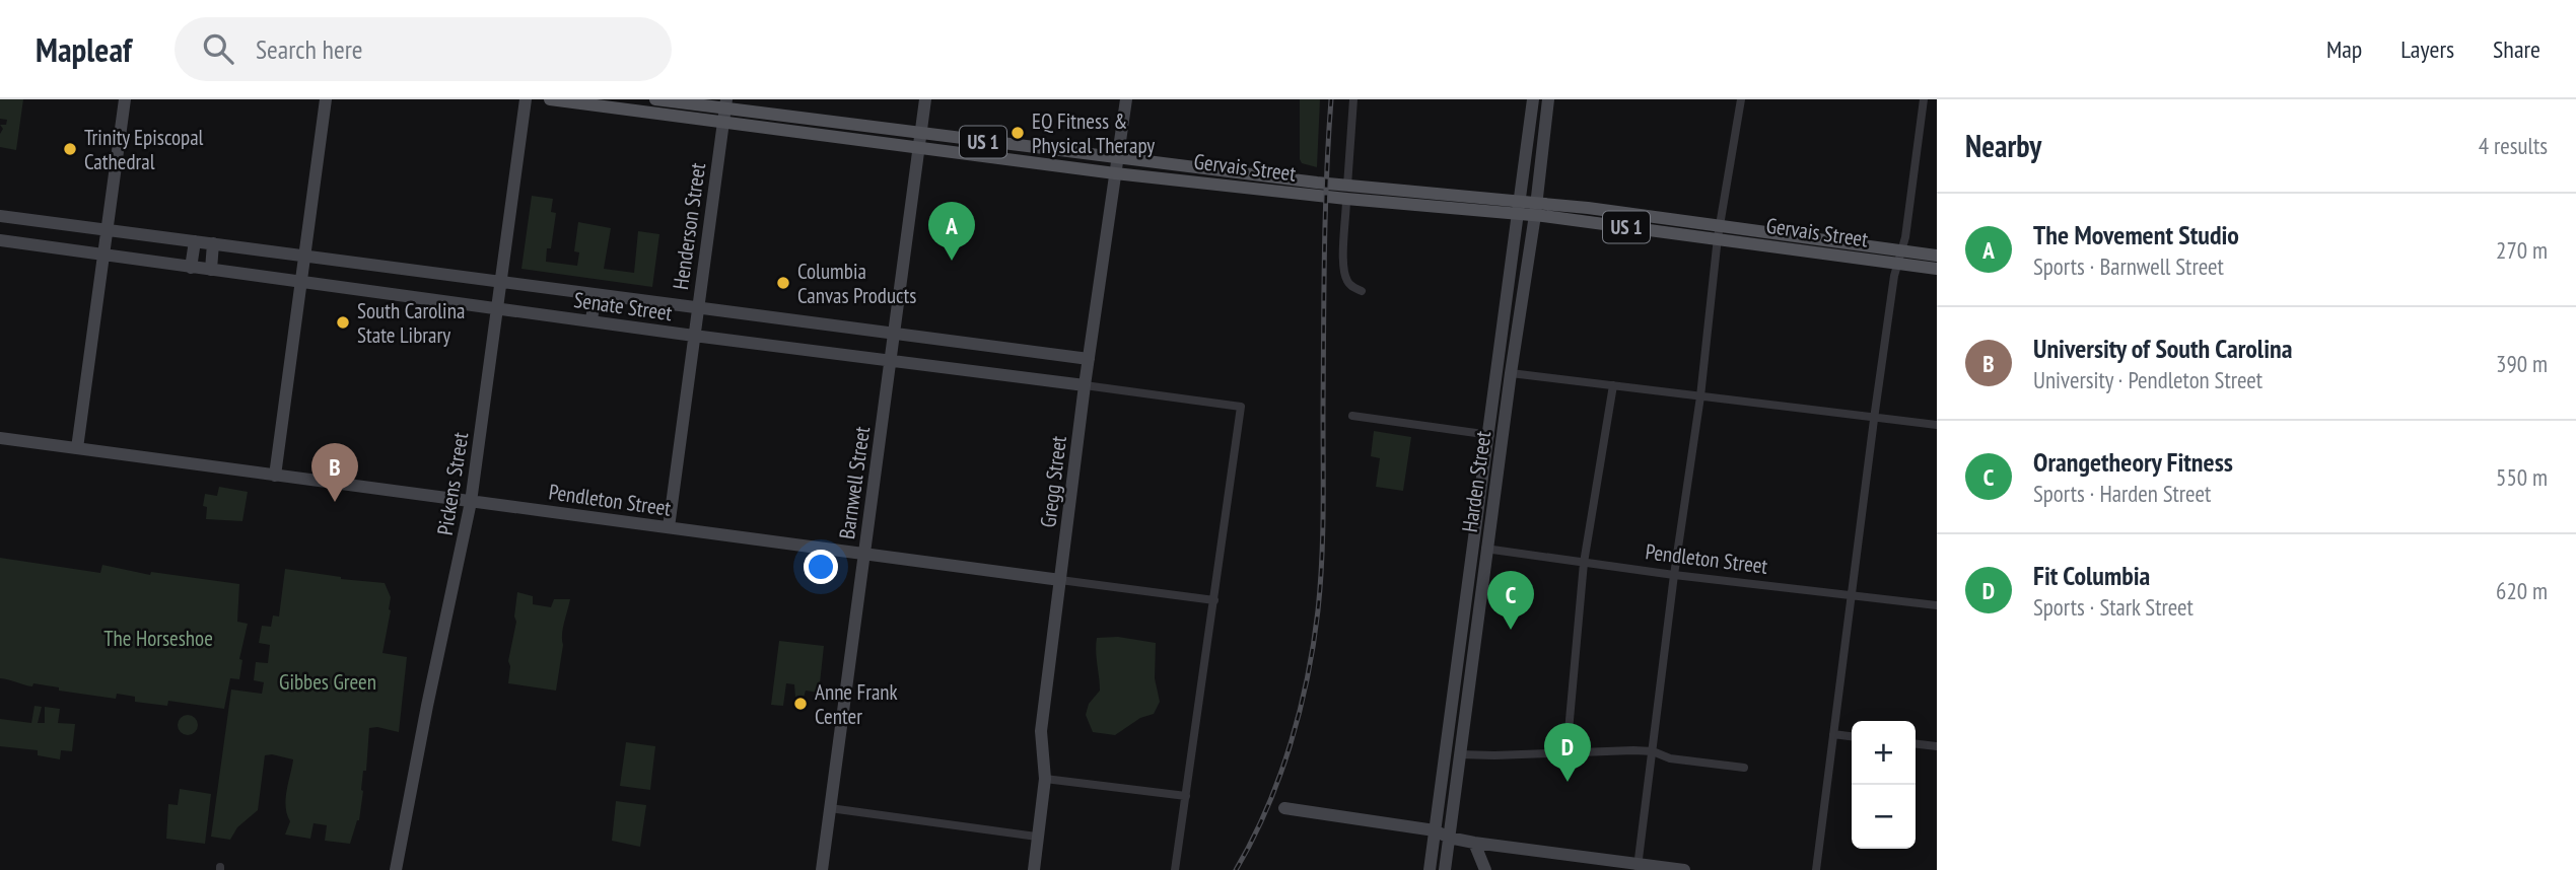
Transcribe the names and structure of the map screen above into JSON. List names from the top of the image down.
{
  "streets": {
    "main road": ["US 1", "Gervais Street"],
    "street": [
      "Henderson Street",
      "Senate Street",
      "Gregg Street",
      "Harden Street",
      "Barnwell Street",
      "Pickens Street",
      "Pendleton Street"
    ]
  },
  "crossings": [
    ["Gervais Street", "Henderson Street"],
    ["Gervais Street", "Gregg Street"],
    ["Gervais Street", "Harden Street"],
    ["Gervais Street", "Barnwell Street"],
    ["Henderson Street", "Senate Street"],
    ["Henderson Street", "Pendleton Street"],
    ["Senate Street", "Gregg Street"],
    ["Senate Street", "Barnwell Street"],
    ["Senate Street", "Pickens Street"],
    ["Senate Street", "Pendleton Street"],
    ["Gregg Street", "Pendleton Street"],
    ["Harden Street", "Pendleton Street"],
    ["Barnwell Street", "Pendleton Street"],
    ["Pickens Street", "Pendleton Street"]
  ],
  "parks": ["The Horseshoe", "Gibbes Green"],
  "places": [
    "EQ Fitness & Physical Therapy",
    "Trinity Episcopal Cathedral",
    "Columbia Canvas Products",
    "South Carolina State Library",
    "Anne Frank Center"
  ],
  "page": {
    "header": "Mapleaf",
    "search": "Search here",
    "nav": ["Map", "Layers", "Share"],
    "heading": ["Nearby", "4 results"],
    "list": [
      {
        "mark": "A",
        "name": "The Movement Studio",
        "note": "Sports · Barnwell Street",
        "value": "270 m"
      },
      {
        "mark": "B",
        "name": "University of South Carolina",
        "note": "University · Pendleton Street",
        "value": "390 m"
      },
      {
        "mark": "C",
        "name": "Orangetheory Fitness",
        "note": "Sports · Harden Street",
        "value": "550 m"
      },
      {
        "mark": "D",
        "name": "Fit Columbia",
        "note": "Sports · Stark Street",
        "value": "620 m"
      }
    ],
    "pins": [
      "A",
      "B",
      "C",
      "D"
    ],
    "map_buttons": ["+", "−"]
  }
}
